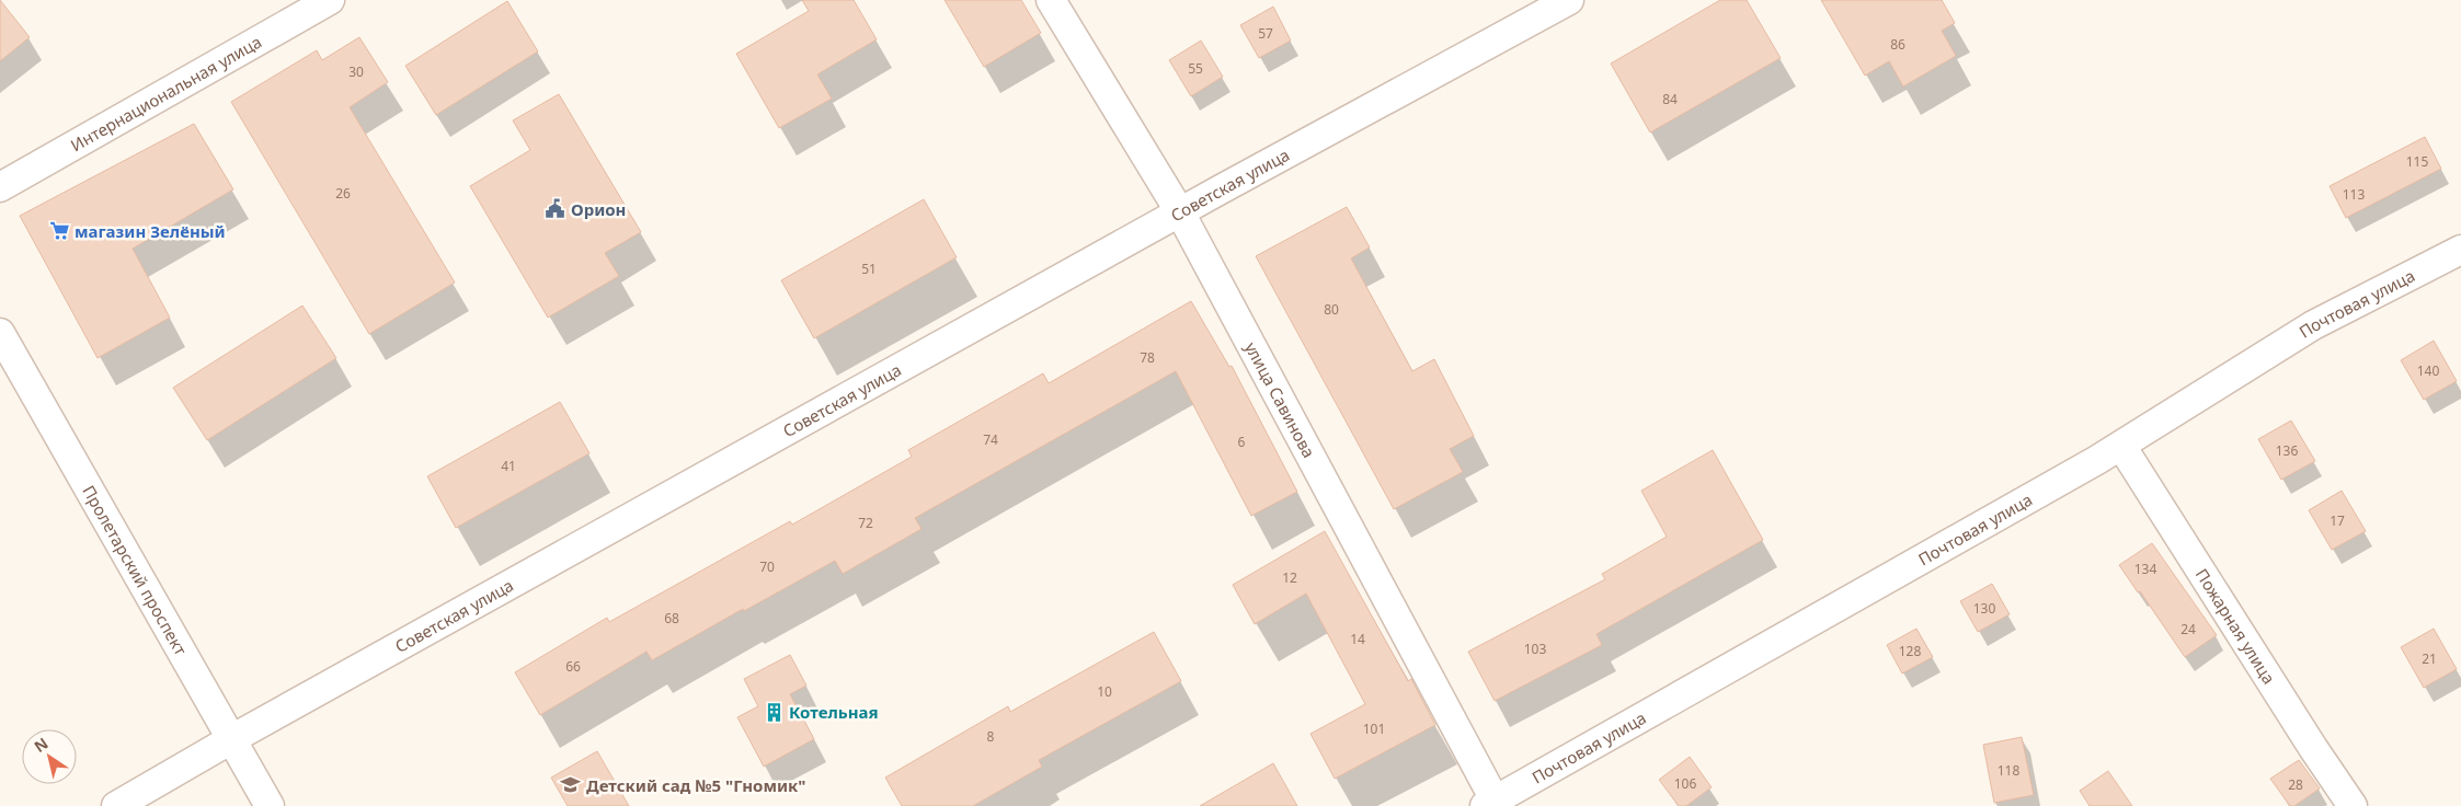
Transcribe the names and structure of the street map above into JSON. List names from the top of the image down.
{
  "streets": {
    "street": [
      "Интернациональная улица",
      "Советская улица",
      "Почтовая улица",
      "улица Савинова",
      "Пролетарский проспект",
      "Пожарная улица"
    ]
  },
  "crossings": [
    ["Советская улица", "улица Савинова"],
    ["Советская улица", "Пролетарский проспект"],
    ["Почтовая улица", "улица Савинова"],
    ["Почтовая улица", "Пожарная улица"]
  ],
  "places": {
    "public building": ["Орион"],
    "supermarket": ["магазин Зелёный"],
    "building": ["Котельная"],
    "school or university": ["Детский сад №5 \"Гномик\""]
  },
  "house_numbers": [
    "57",
    "86",
    "55",
    "30",
    "84",
    "115",
    "26",
    "113",
    "51",
    "80",
    "78",
    "140",
    "74",
    "6",
    "136",
    "41",
    "17",
    "72",
    "70",
    "134",
    "12",
    "130",
    "68",
    "24",
    "14",
    "103",
    "128",
    "21",
    "66",
    "10",
    "101",
    "8",
    "118",
    "106",
    "28"
  ],
  "north": "top left"
}
